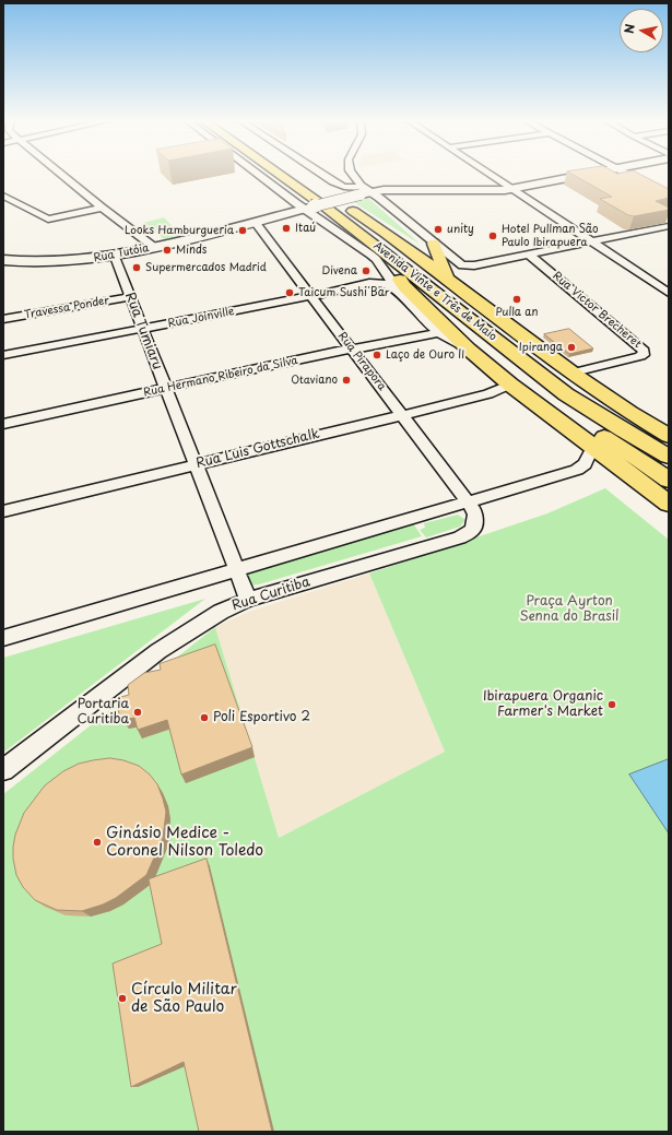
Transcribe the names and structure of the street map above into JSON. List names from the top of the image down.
{
  "streets": {
    "highway": ["Avenida Vinte e Três de Maio"],
    "street": [
      "Rua Tutóia",
      "Travessa Ponder",
      "Rua Victor Brecheret",
      "Rua Joinville",
      "Rua Tumiaru",
      "Rua Pirapora",
      "Rua Hermano Ribeiro da Silva",
      "Rua Luis Gottschalk",
      "Rua Curitiba"
    ]
  },
  "crossings": [
    ["Rua Tutóia", "Rua Tumiaru"],
    ["Rua Tutóia", "Rua Pirapora"],
    ["Avenida Vinte e Três de Maio", "Rua Victor Brecheret"],
    ["Travessa Ponder", "Rua Tumiaru"],
    ["Rua Joinville", "Rua Tumiaru"],
    ["Rua Joinville", "Rua Pirapora"],
    ["Rua Tumiaru", "Rua Hermano Ribeiro da Silva"],
    ["Rua Tumiaru", "Rua Luis Gottschalk"],
    ["Rua Tumiaru", "Rua Curitiba"],
    ["Rua Pirapora", "Rua Hermano Ribeiro da Silva"],
    ["Rua Pirapora", "Rua Luis Gottschalk"],
    ["Rua Pirapora", "Rua Curitiba"]
  ],
  "parks": ["Praça Ayrton Senna do Brasil"],
  "places": [
    "Itaú",
    "unity",
    "Looks Hamburgueria",
    "Hotel Pullman São Paulo Ibirapuera",
    "Minds",
    "Supermercados Madrid",
    "Divena",
    "Taicum Sushi Bar",
    "Pulla an",
    "Ipiranga",
    "Laço de Ouro II",
    "Otaviano",
    "Ibirapuera Organic Farmer's Market",
    "Portaria Curitiba",
    "Poli Esportivo 2",
    "Ginásio Medice - Coronel Nilson Toledo",
    "Círculo Militar de São Paulo"
  ],
  "north": "left"
}
